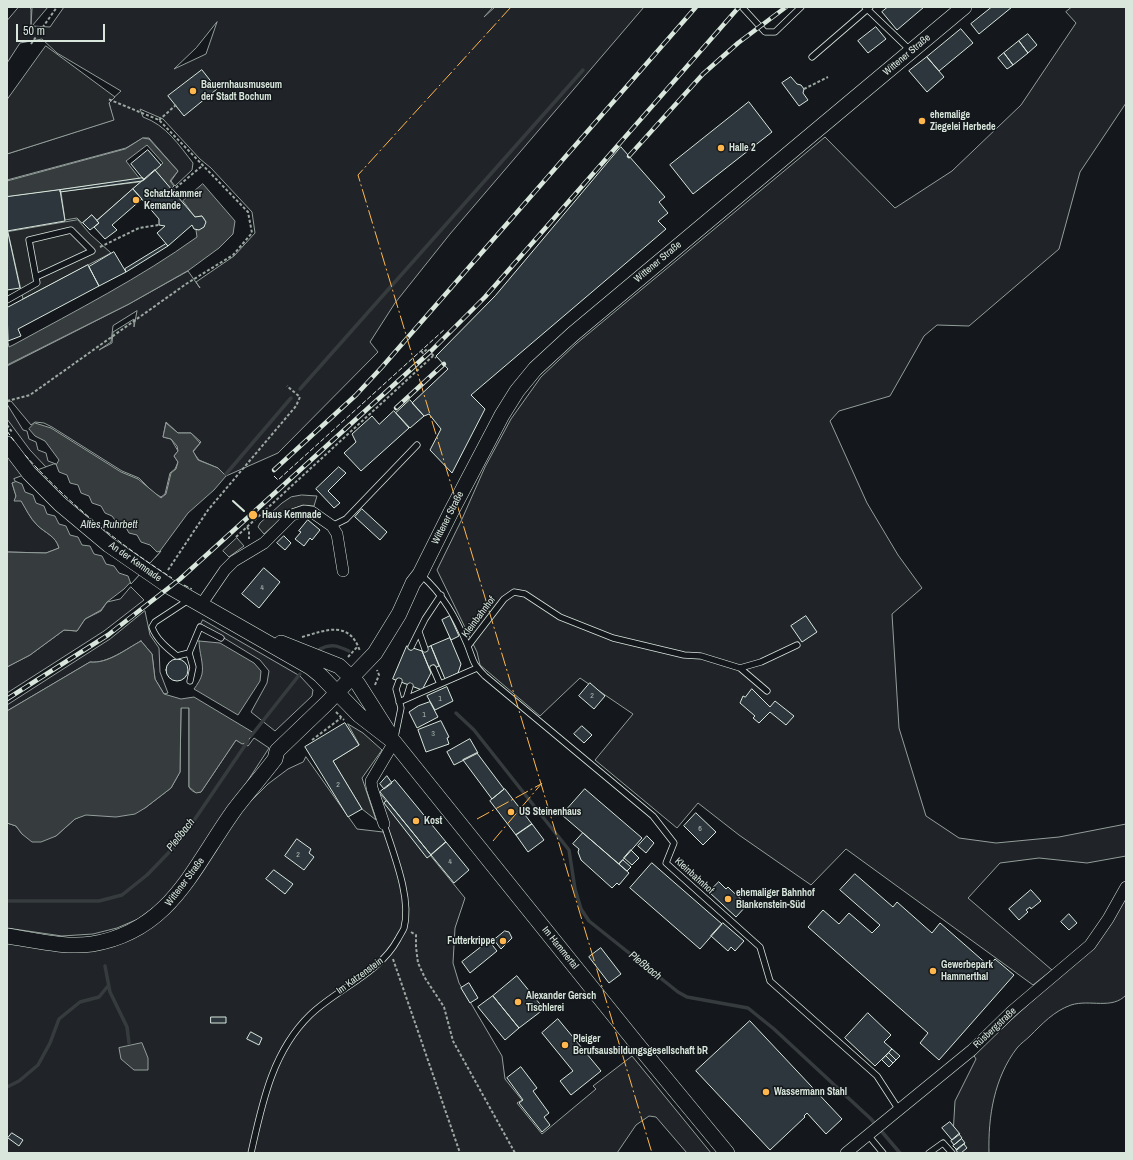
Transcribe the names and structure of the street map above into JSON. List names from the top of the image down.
{
  "streets": {
    "main road": ["Wittener Straße", "An der Kemnade", "Im Hammertal"],
    "street": ["Im Katzenstein", "Rüsbergstraße"],
    "lane": ["Kleinbahnhof"]
  },
  "crossings": [
    ["Wittener Straße", "An der Kemnade"],
    ["Wittener Straße", "Kleinbahnhof"],
    ["Wittener Straße", "Im Hammertal"],
    ["An der Kemnade", "Im Hammertal"],
    ["Kleinbahnhof", "Rüsbergstraße"],
    ["Im Hammertal", "Im Katzenstein"]
  ],
  "water": ["Altes Ruhrbett", "Pleßbach"],
  "places": [
    "Bauernhausmuseum der Stadt Bochum",
    "ehemalige Ziegelei Herbede",
    "Halle 2",
    "Schatzkammer Kemande",
    "Haus Kemnade",
    "US Steinenhaus",
    "Kost",
    "ehemaliger Bahnhof Blankenstein-Süd",
    "Futterkrippe",
    "Gewerbepark Hammerthal",
    "Alexander Gersch Tischlerei",
    "Pleiger Berufsausbildungsgesellschaft bR",
    "Wassermann Stahl"
  ],
  "house_numbers": [
    "4",
    "2",
    "1",
    "1",
    "3",
    "2",
    "6",
    "2",
    "4"
  ],
  "scale_bar": "50 m"
}
